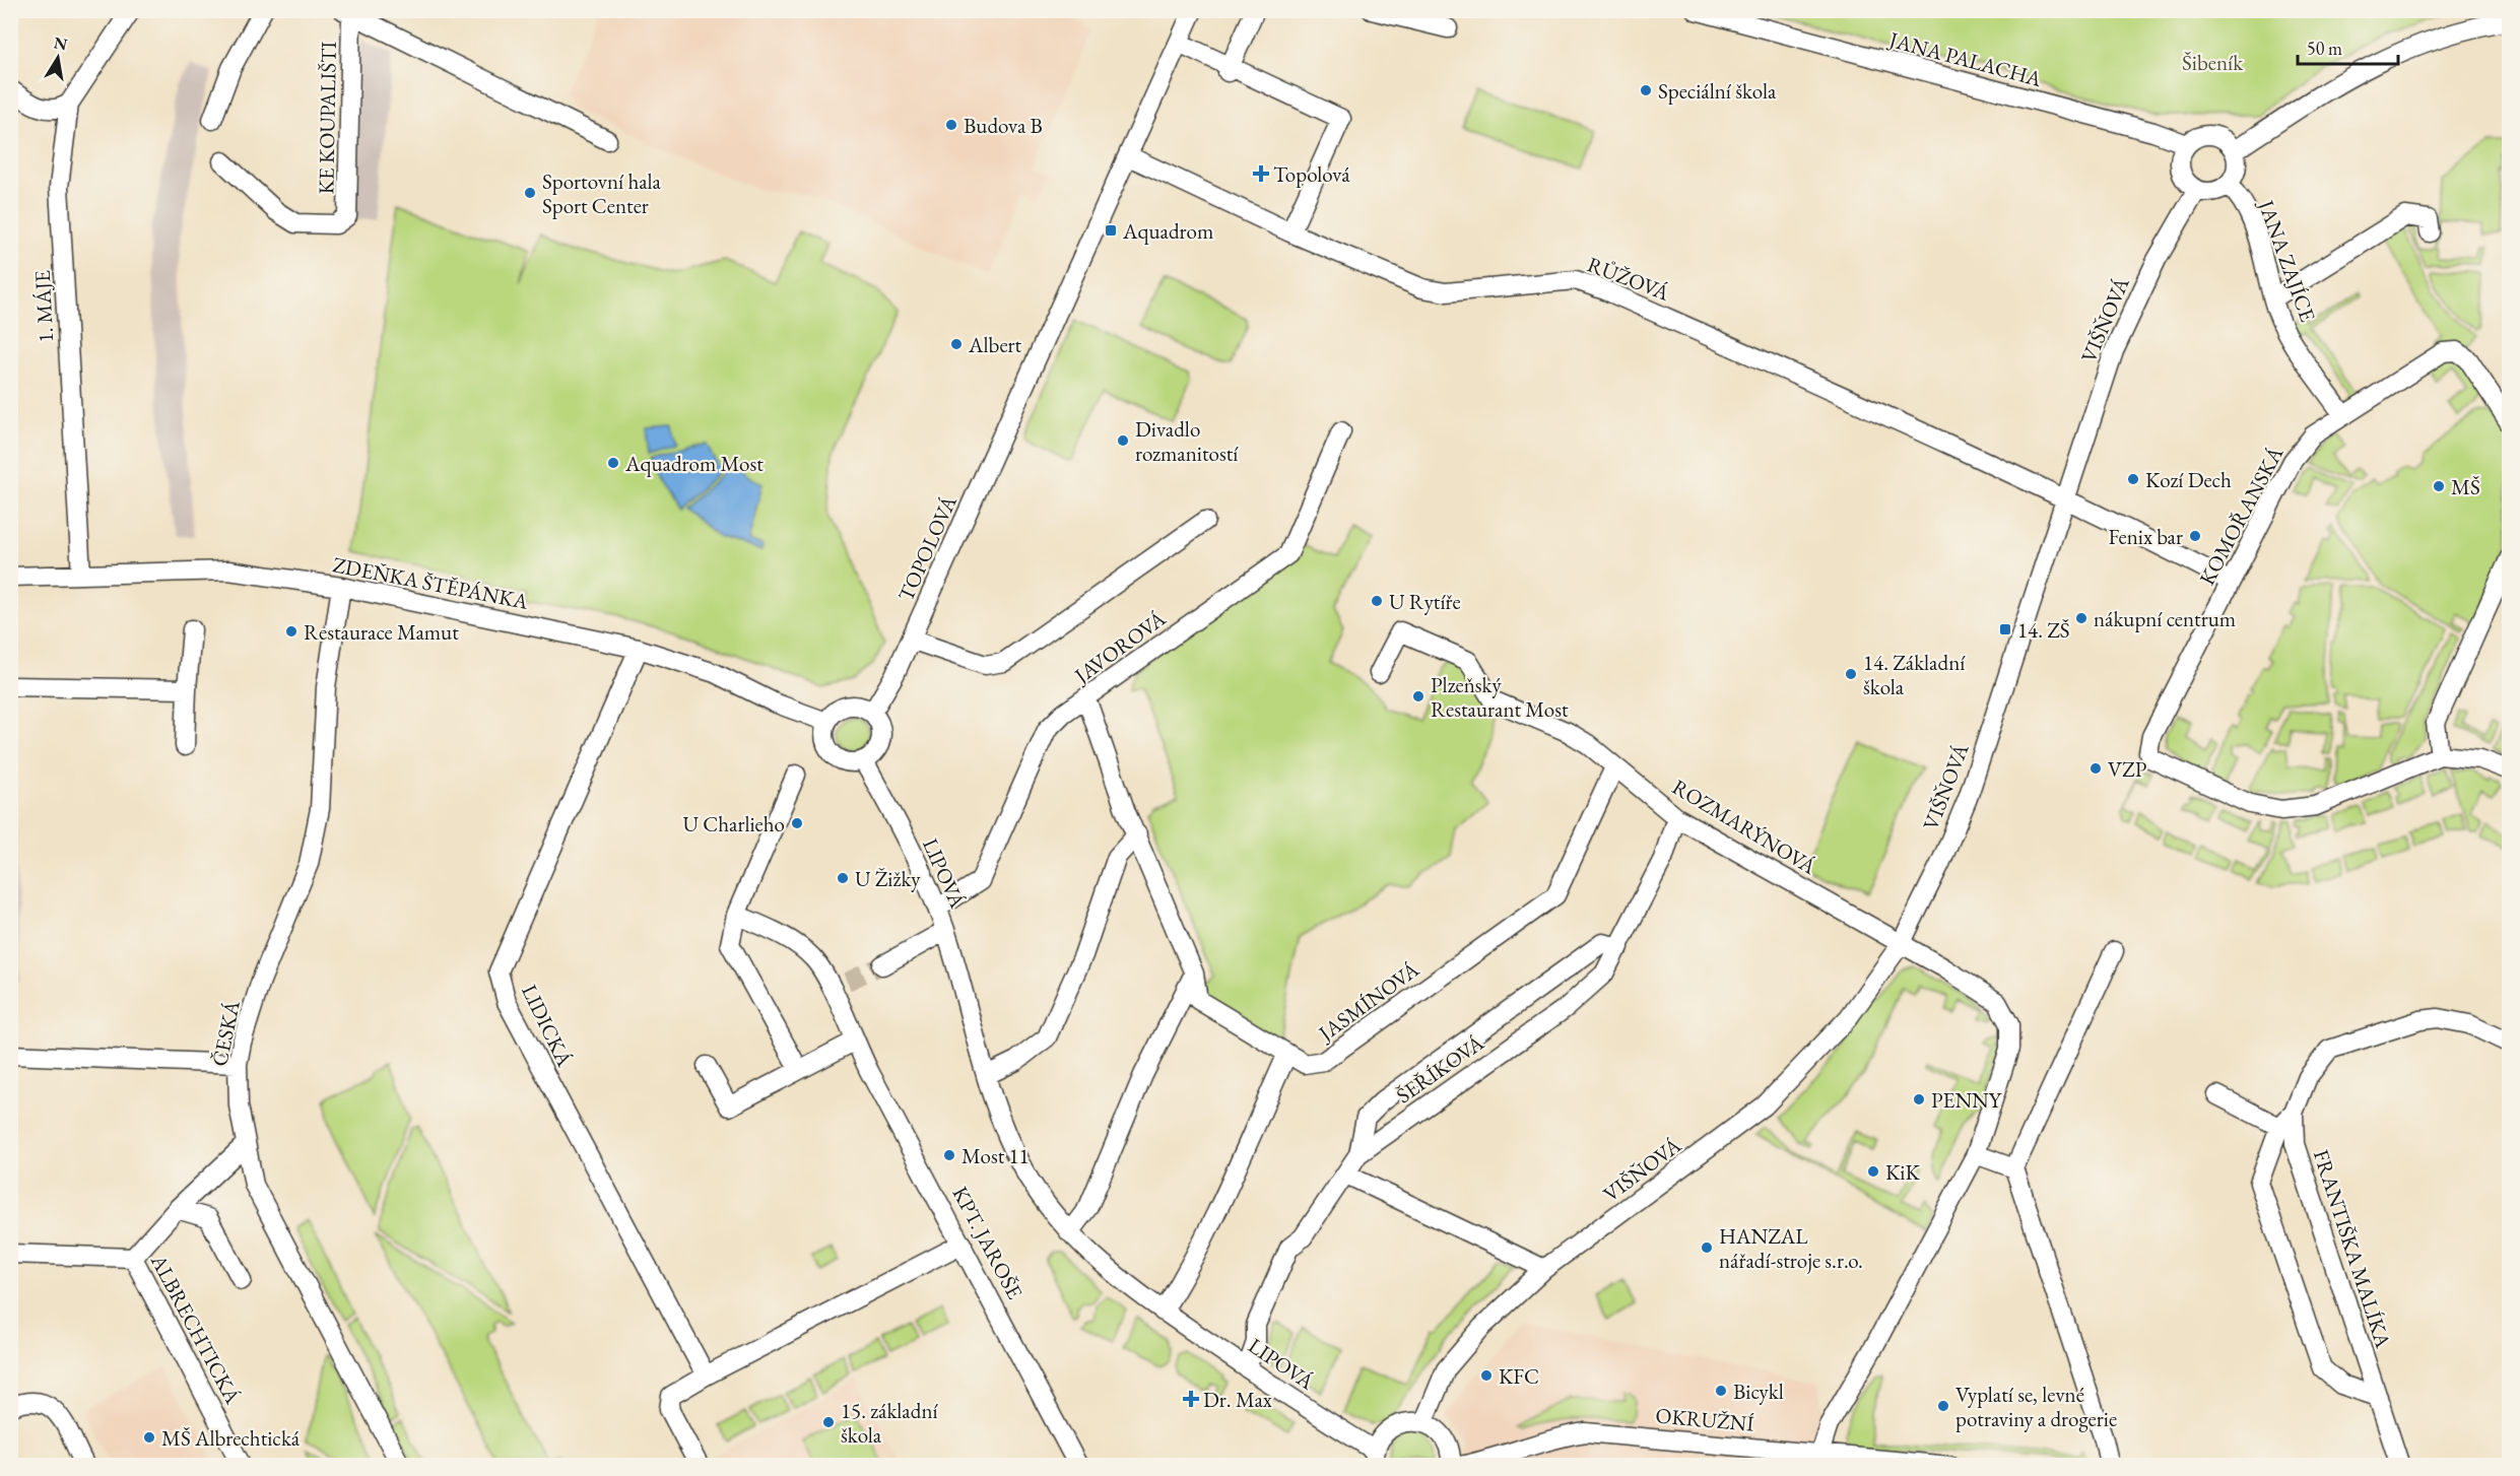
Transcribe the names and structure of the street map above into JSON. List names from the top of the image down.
{
  "streets": {
    "street": [
      "JANA PALACHA",
      "KE KOUPALIŠTI",
      "JANA ZAJÍCE",
      "RŮŽOVÁ",
      "1. MÁJE",
      "VIŠŇOVÁ",
      "KOMOŘANSKÁ",
      "TOPOLOVÁ",
      "ZDEŇKA ŠTĚPÁNKA",
      "JAVOROVÁ",
      "ROZMARÝNOVÁ",
      "LIPOVÁ",
      "JASMÍNOVÁ",
      "LIDICKÁ",
      "ČESKÁ",
      "ŠEŘÍKOVÁ",
      "KPT. JAROŠE",
      "FRANTIŠKA MALÍKA",
      "ALBRECHTICKÁ",
      "OKRUŽNÍ"
    ]
  },
  "crossings": [
    ["JANA PALACHA", "JANA ZAJÍCE"],
    ["JANA PALACHA", "VIŠŇOVÁ"],
    ["JANA ZAJÍCE", "VIŠŇOVÁ"],
    ["JANA ZAJÍCE", "KOMOŘANSKÁ"],
    ["RŮŽOVÁ", "VIŠŇOVÁ"],
    ["RŮŽOVÁ", "KOMOŘANSKÁ"],
    ["RŮŽOVÁ", "TOPOLOVÁ"],
    ["1. MÁJE", "ZDEŇKA ŠTĚPÁNKA"],
    ["VIŠŇOVÁ", "ROZMARÝNOVÁ"],
    ["TOPOLOVÁ", "ZDEŇKA ŠTĚPÁNKA"],
    ["TOPOLOVÁ", "LIPOVÁ"],
    ["ZDEŇKA ŠTĚPÁNKA", "LIPOVÁ"],
    ["ZDEŇKA ŠTĚPÁNKA", "LIDICKÁ"],
    ["ZDEŇKA ŠTĚPÁNKA", "ČESKÁ"],
    ["JAVOROVÁ", "LIPOVÁ"],
    ["JAVOROVÁ", "JASMÍNOVÁ"],
    ["ROZMARÝNOVÁ", "JASMÍNOVÁ"],
    ["ROZMARÝNOVÁ", "ŠEŘÍKOVÁ"],
    ["ROZMARÝNOVÁ", "OKRUŽNÍ"],
    ["LIPOVÁ", "ŠEŘÍKOVÁ"]
  ],
  "parks": ["Šibeník"],
  "places": {
    "other": [
      "Speciální škola",
      "Budova B",
      "Sportovní hala Sport Center",
      "Albert",
      "Divadlo rozmanitostí",
      "Aquadrom Most",
      "Kozí Dech",
      "MŠ",
      "Fenix bar",
      "U Rytíře",
      "nákupní centrum",
      "Restaurace Mamut",
      "14. Základní škola",
      "Plzeňský Restaurant Most",
      "VZP",
      "U Charlieho",
      "U Žižky",
      "PENNY",
      "Most 11",
      "KiK",
      "HANZAL nářadí-stroje s.r.o.",
      "KFC",
      "Bicykl",
      "Vyplatí se, levné potraviny a drogerie",
      "15. základní škola",
      "MŠ Albrechtická"
    ],
    "health": ["Topolová", "Dr. Max"],
    "transit": ["Aquadrom", "14. ZŠ"]
  },
  "scale_bar": "50 m",
  "north": "top"
}
